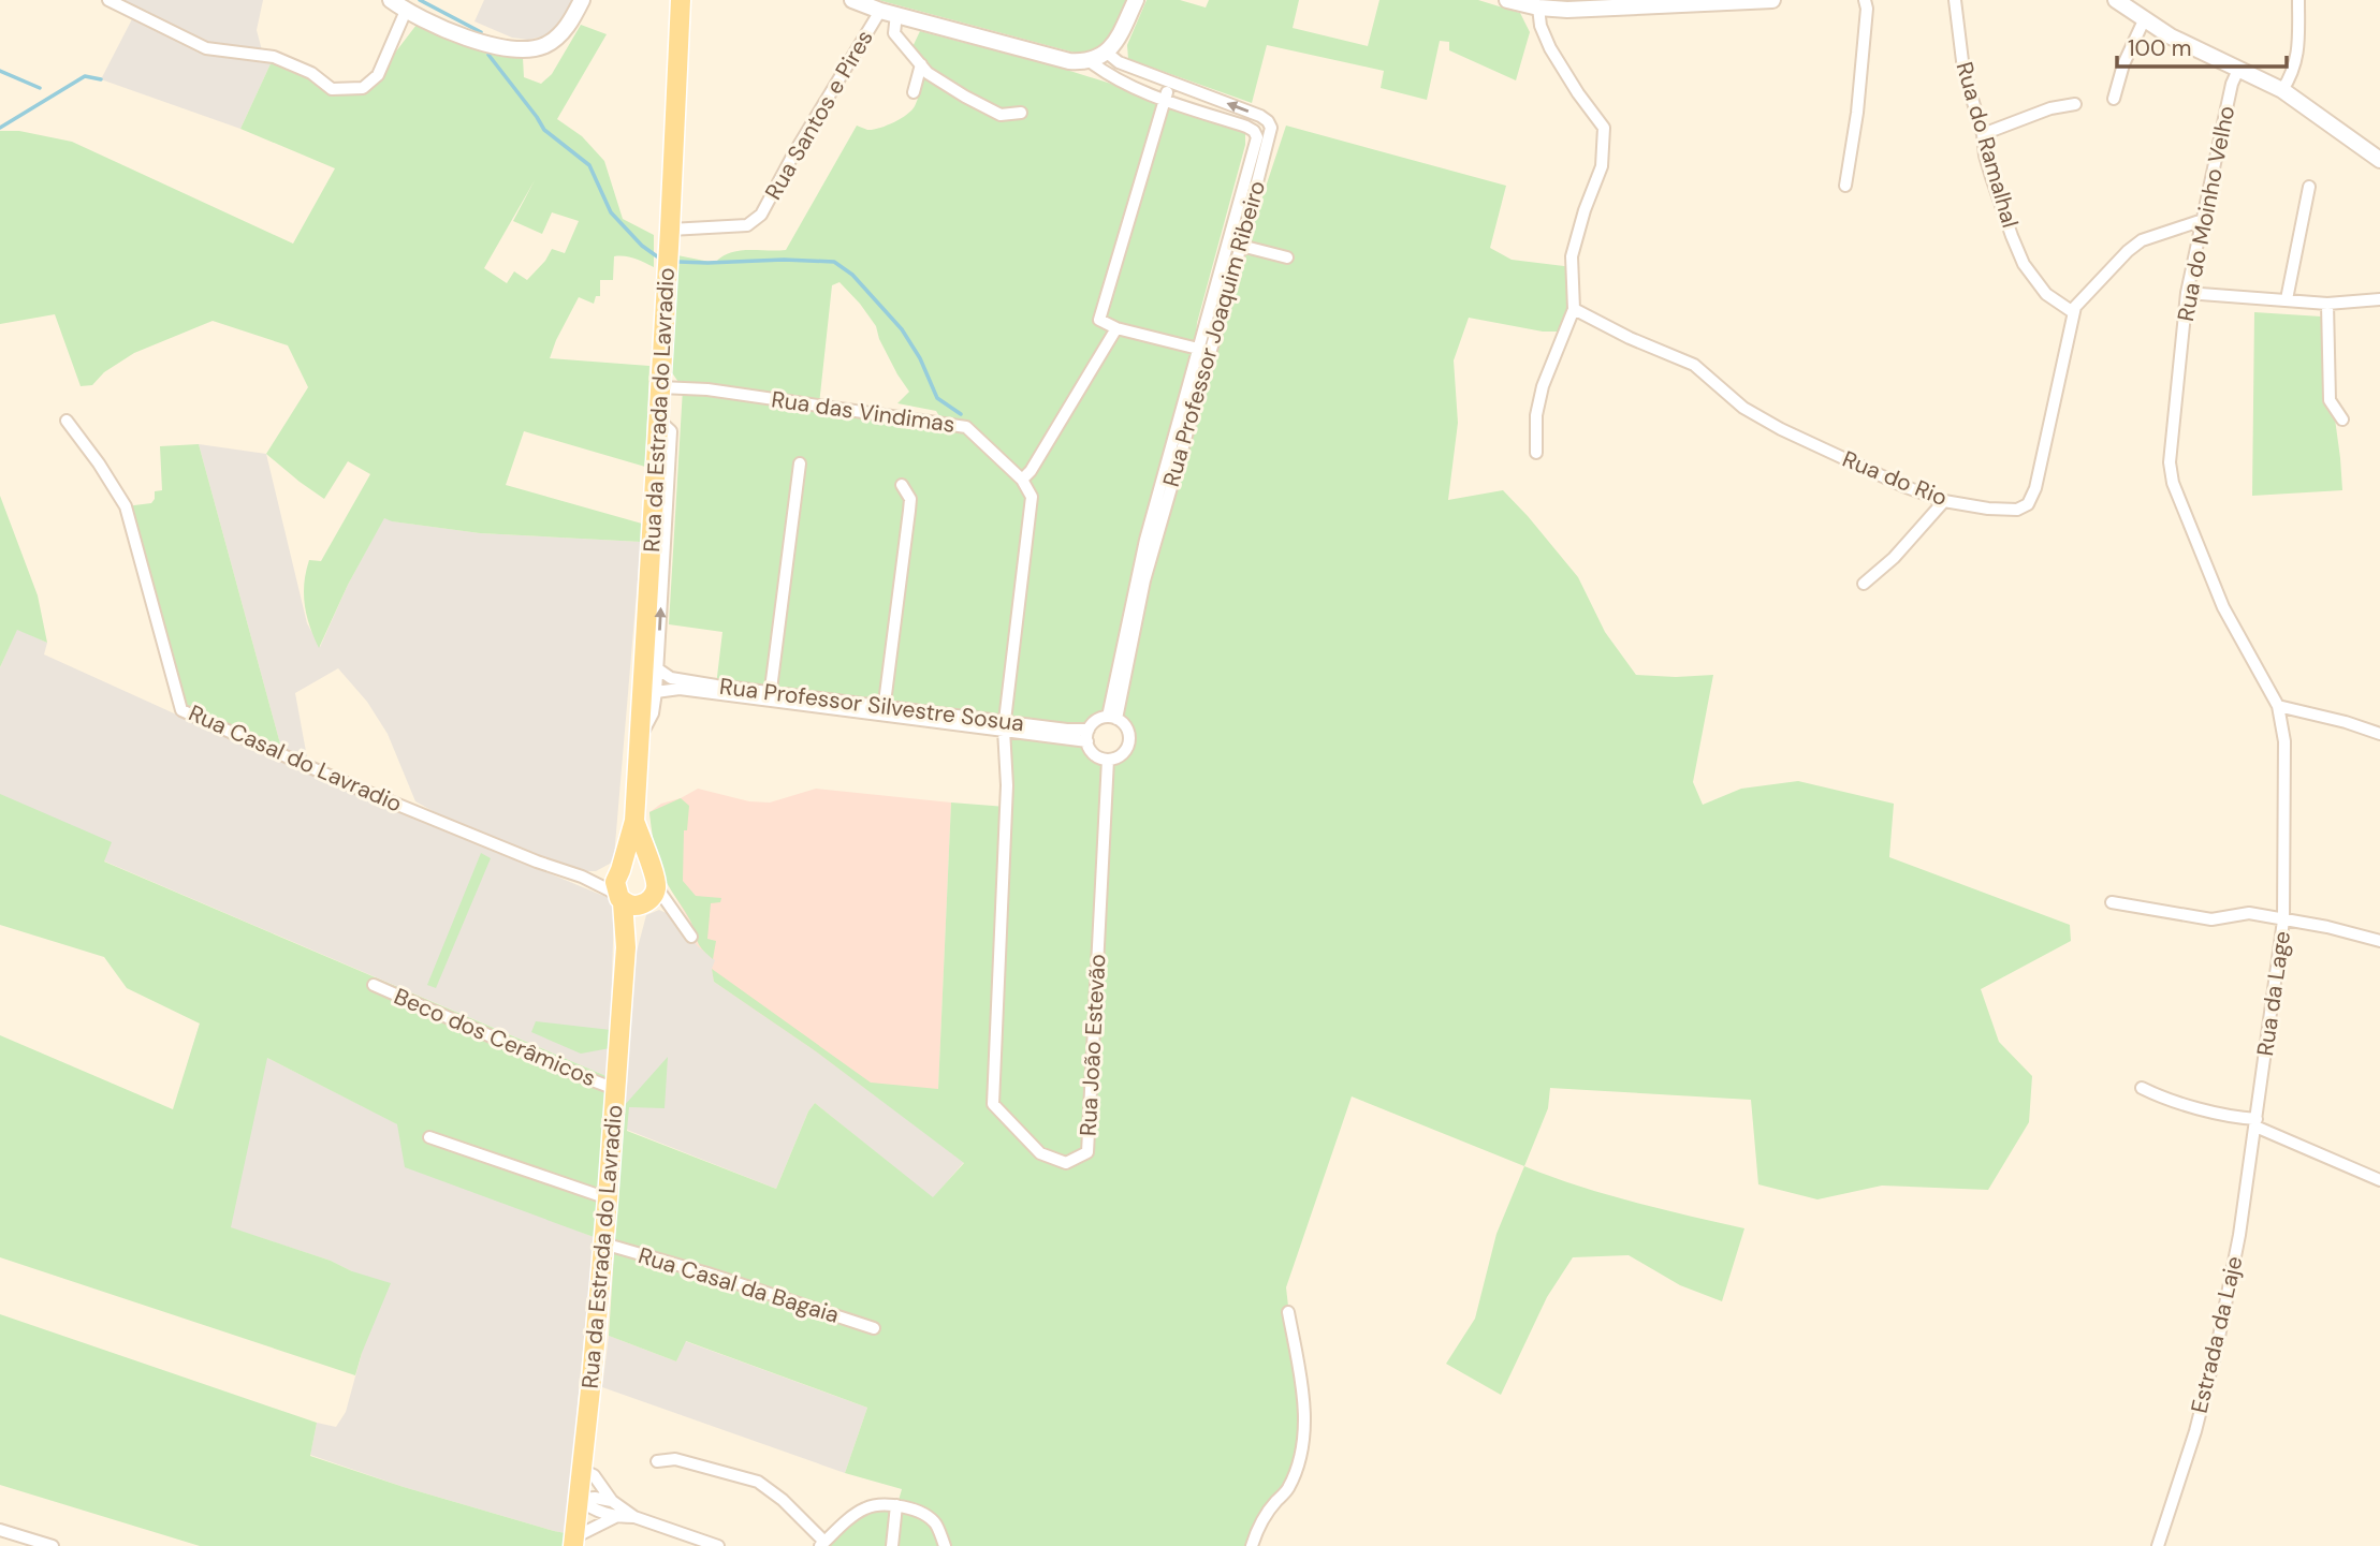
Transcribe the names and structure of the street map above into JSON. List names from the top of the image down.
{
  "streets": {
    "main road": ["Rua da Estrada do Lavradio"],
    "street": [
      "Rua Santos e Pires",
      "Rua do Ramalhal",
      "Rua do Moinho Velho",
      "Rua Professor Joaquim Ribeiro",
      "Rua das Vindimas",
      "Rua do Rio",
      "Rua Professor Silvestre Sosua",
      "Rua Casal do Lavradio",
      "Rua da Lage",
      "Beco dos Cerâmicos",
      "Rua João Estevão",
      "Rua Casal da Bagaia",
      "Estrada da Laje"
    ]
  },
  "crossings": [
    ["Rua Santos e Pires", "Rua da Estrada do Lavradio"],
    ["Rua do Ramalhal", "Rua do Rio"],
    ["Rua do Moinho Velho", "Rua do Rio"],
    ["Rua do Moinho Velho", "Rua da Lage"],
    ["Rua Professor Joaquim Ribeiro", "Rua Professor Silvestre Sosua"],
    ["Rua Professor Joaquim Ribeiro", "Rua João Estevão"],
    ["Rua da Estrada do Lavradio", "Rua das Vindimas"],
    ["Rua da Estrada do Lavradio", "Rua Casal do Lavradio"],
    ["Rua da Estrada do Lavradio", "Beco dos Cerâmicos"],
    ["Rua da Estrada do Lavradio", "Rua Casal da Bagaia"],
    ["Rua Professor Silvestre Sosua", "Rua João Estevão"],
    ["Rua da Lage", "Estrada da Laje"]
  ],
  "scale_bar": "100 m"
}
